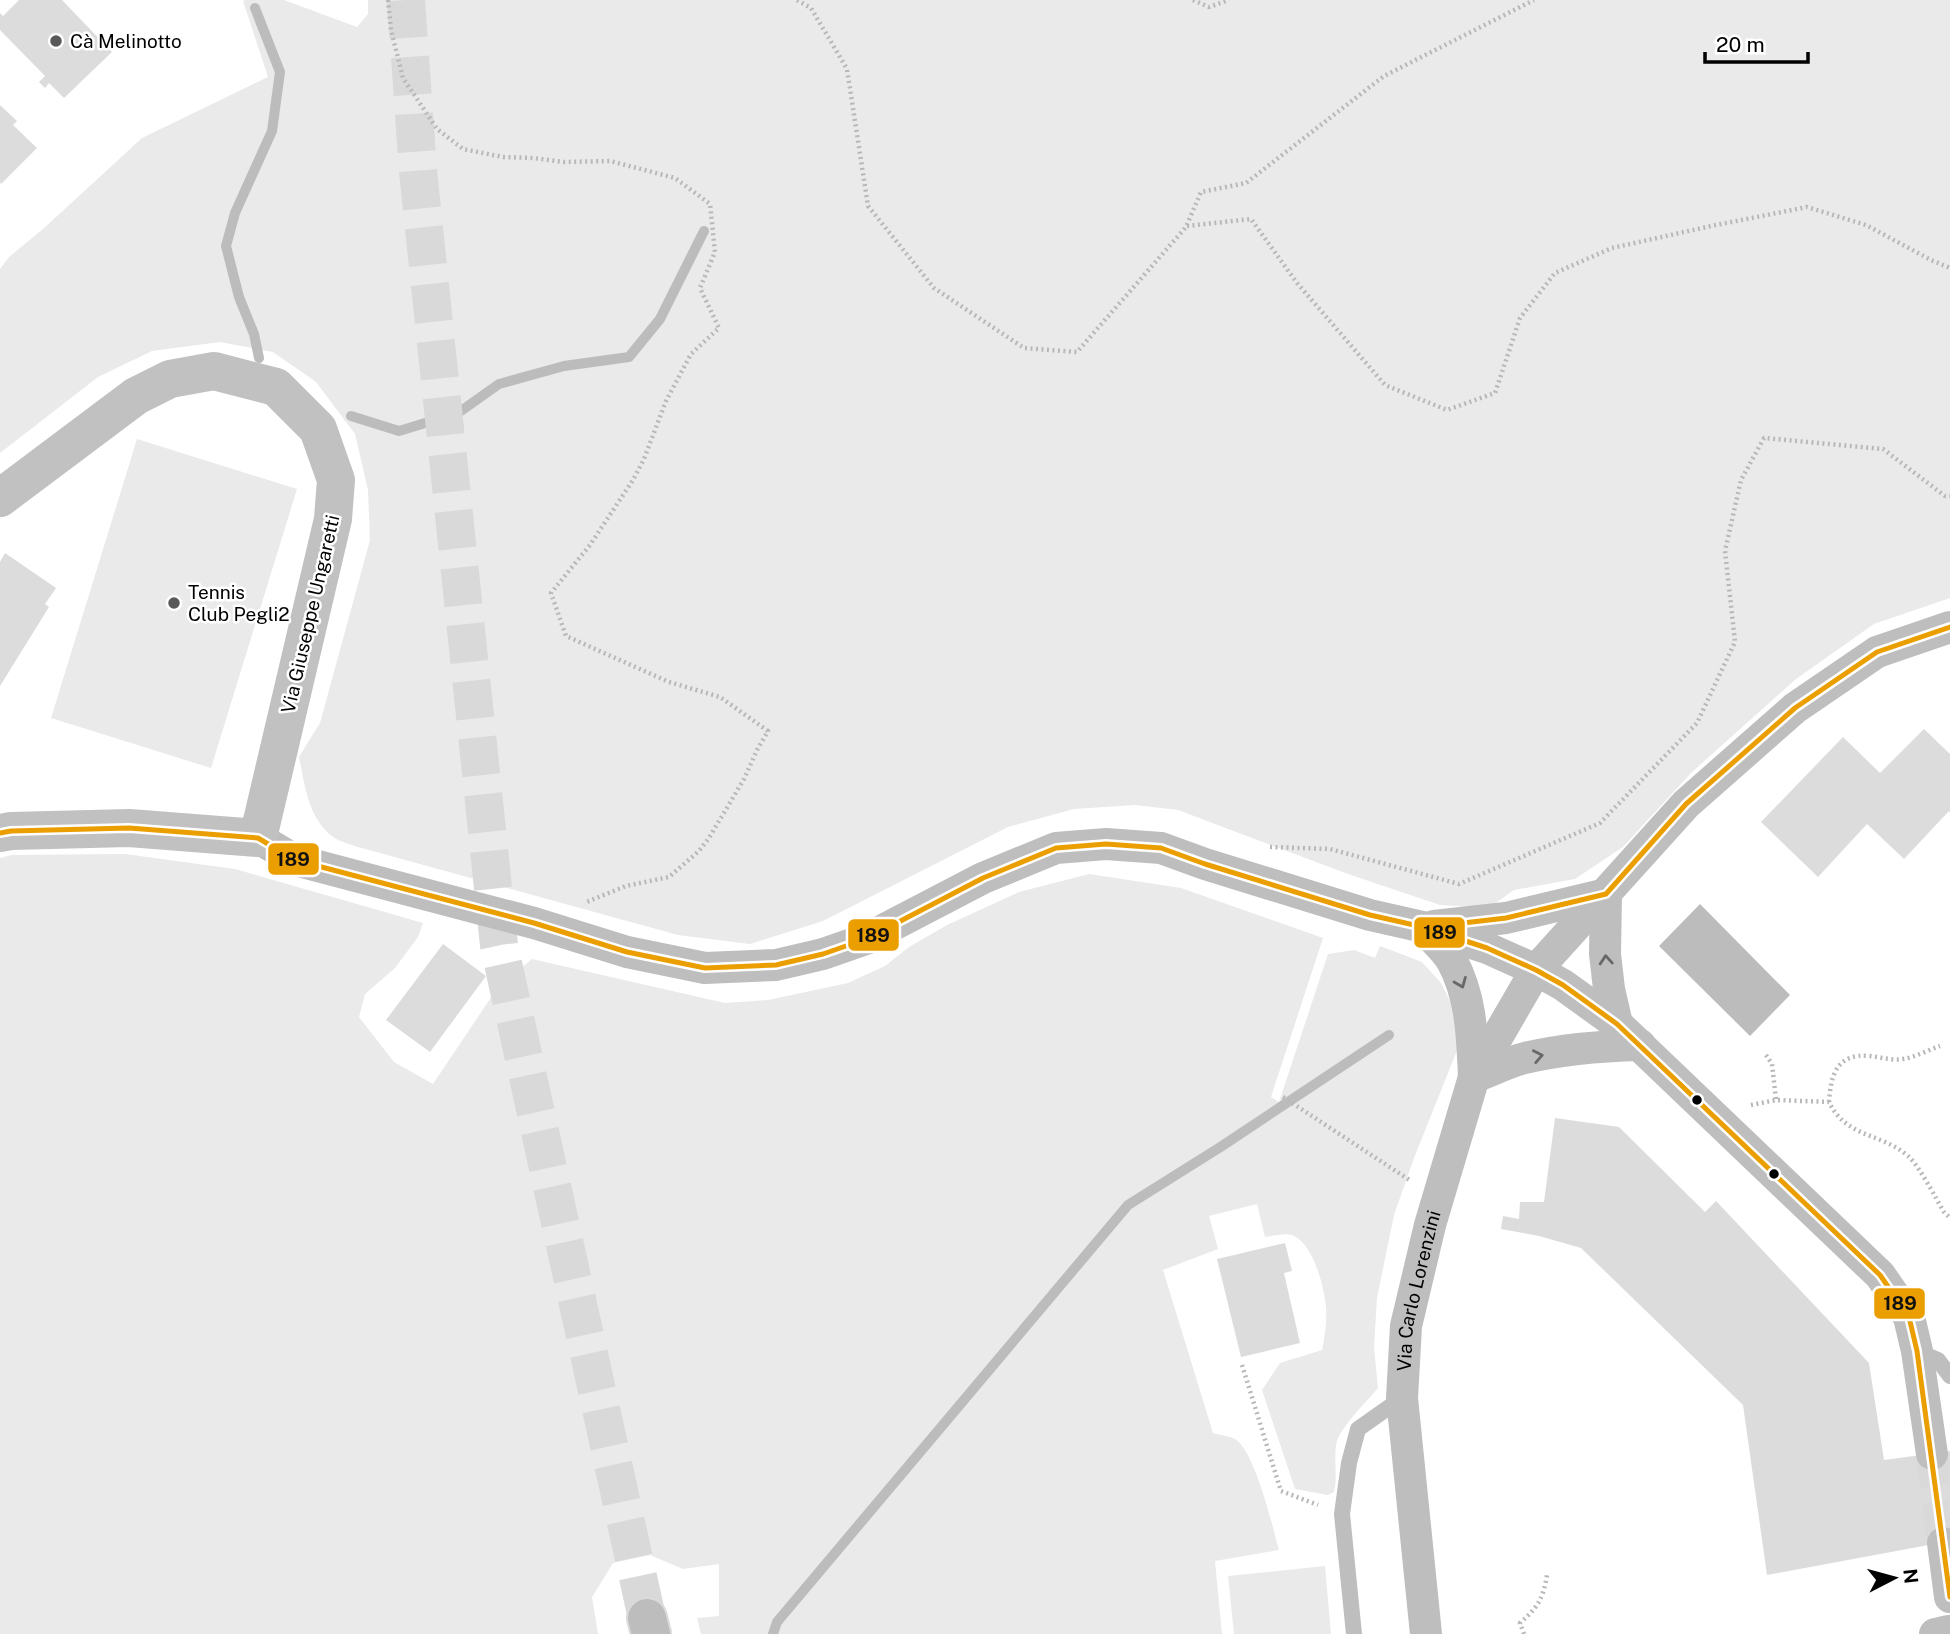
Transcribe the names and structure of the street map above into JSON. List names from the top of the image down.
{
  "streets": {
    "street": ["Via Giuseppe Ungaretti", "Via Carlo Lorenzini"]
  },
  "places": ["Cà Melinotto", "Tennis Club Pegli2"],
  "lines": ["transit line 189"],
  "scale_bar": "20 m",
  "north": "right"
}
